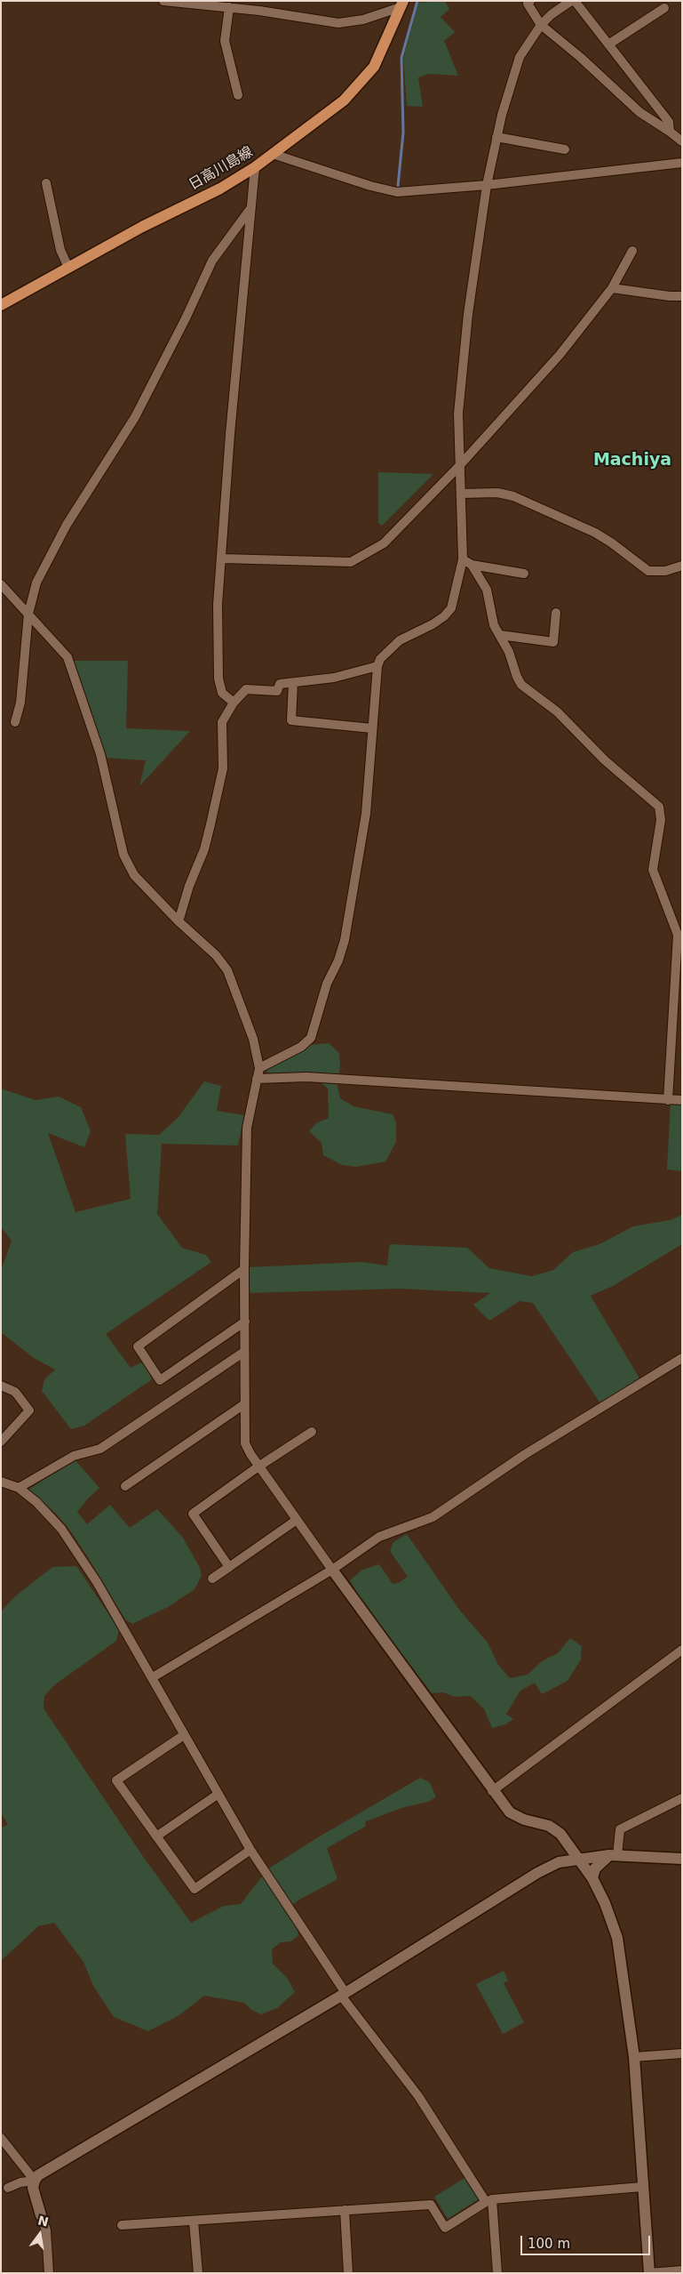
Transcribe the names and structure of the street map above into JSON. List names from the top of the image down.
{
  "streets": {
    "main road": ["日高川島線"]
  },
  "districts": ["Machiya"],
  "scale_bar": "100 m",
  "north": "top"
}
